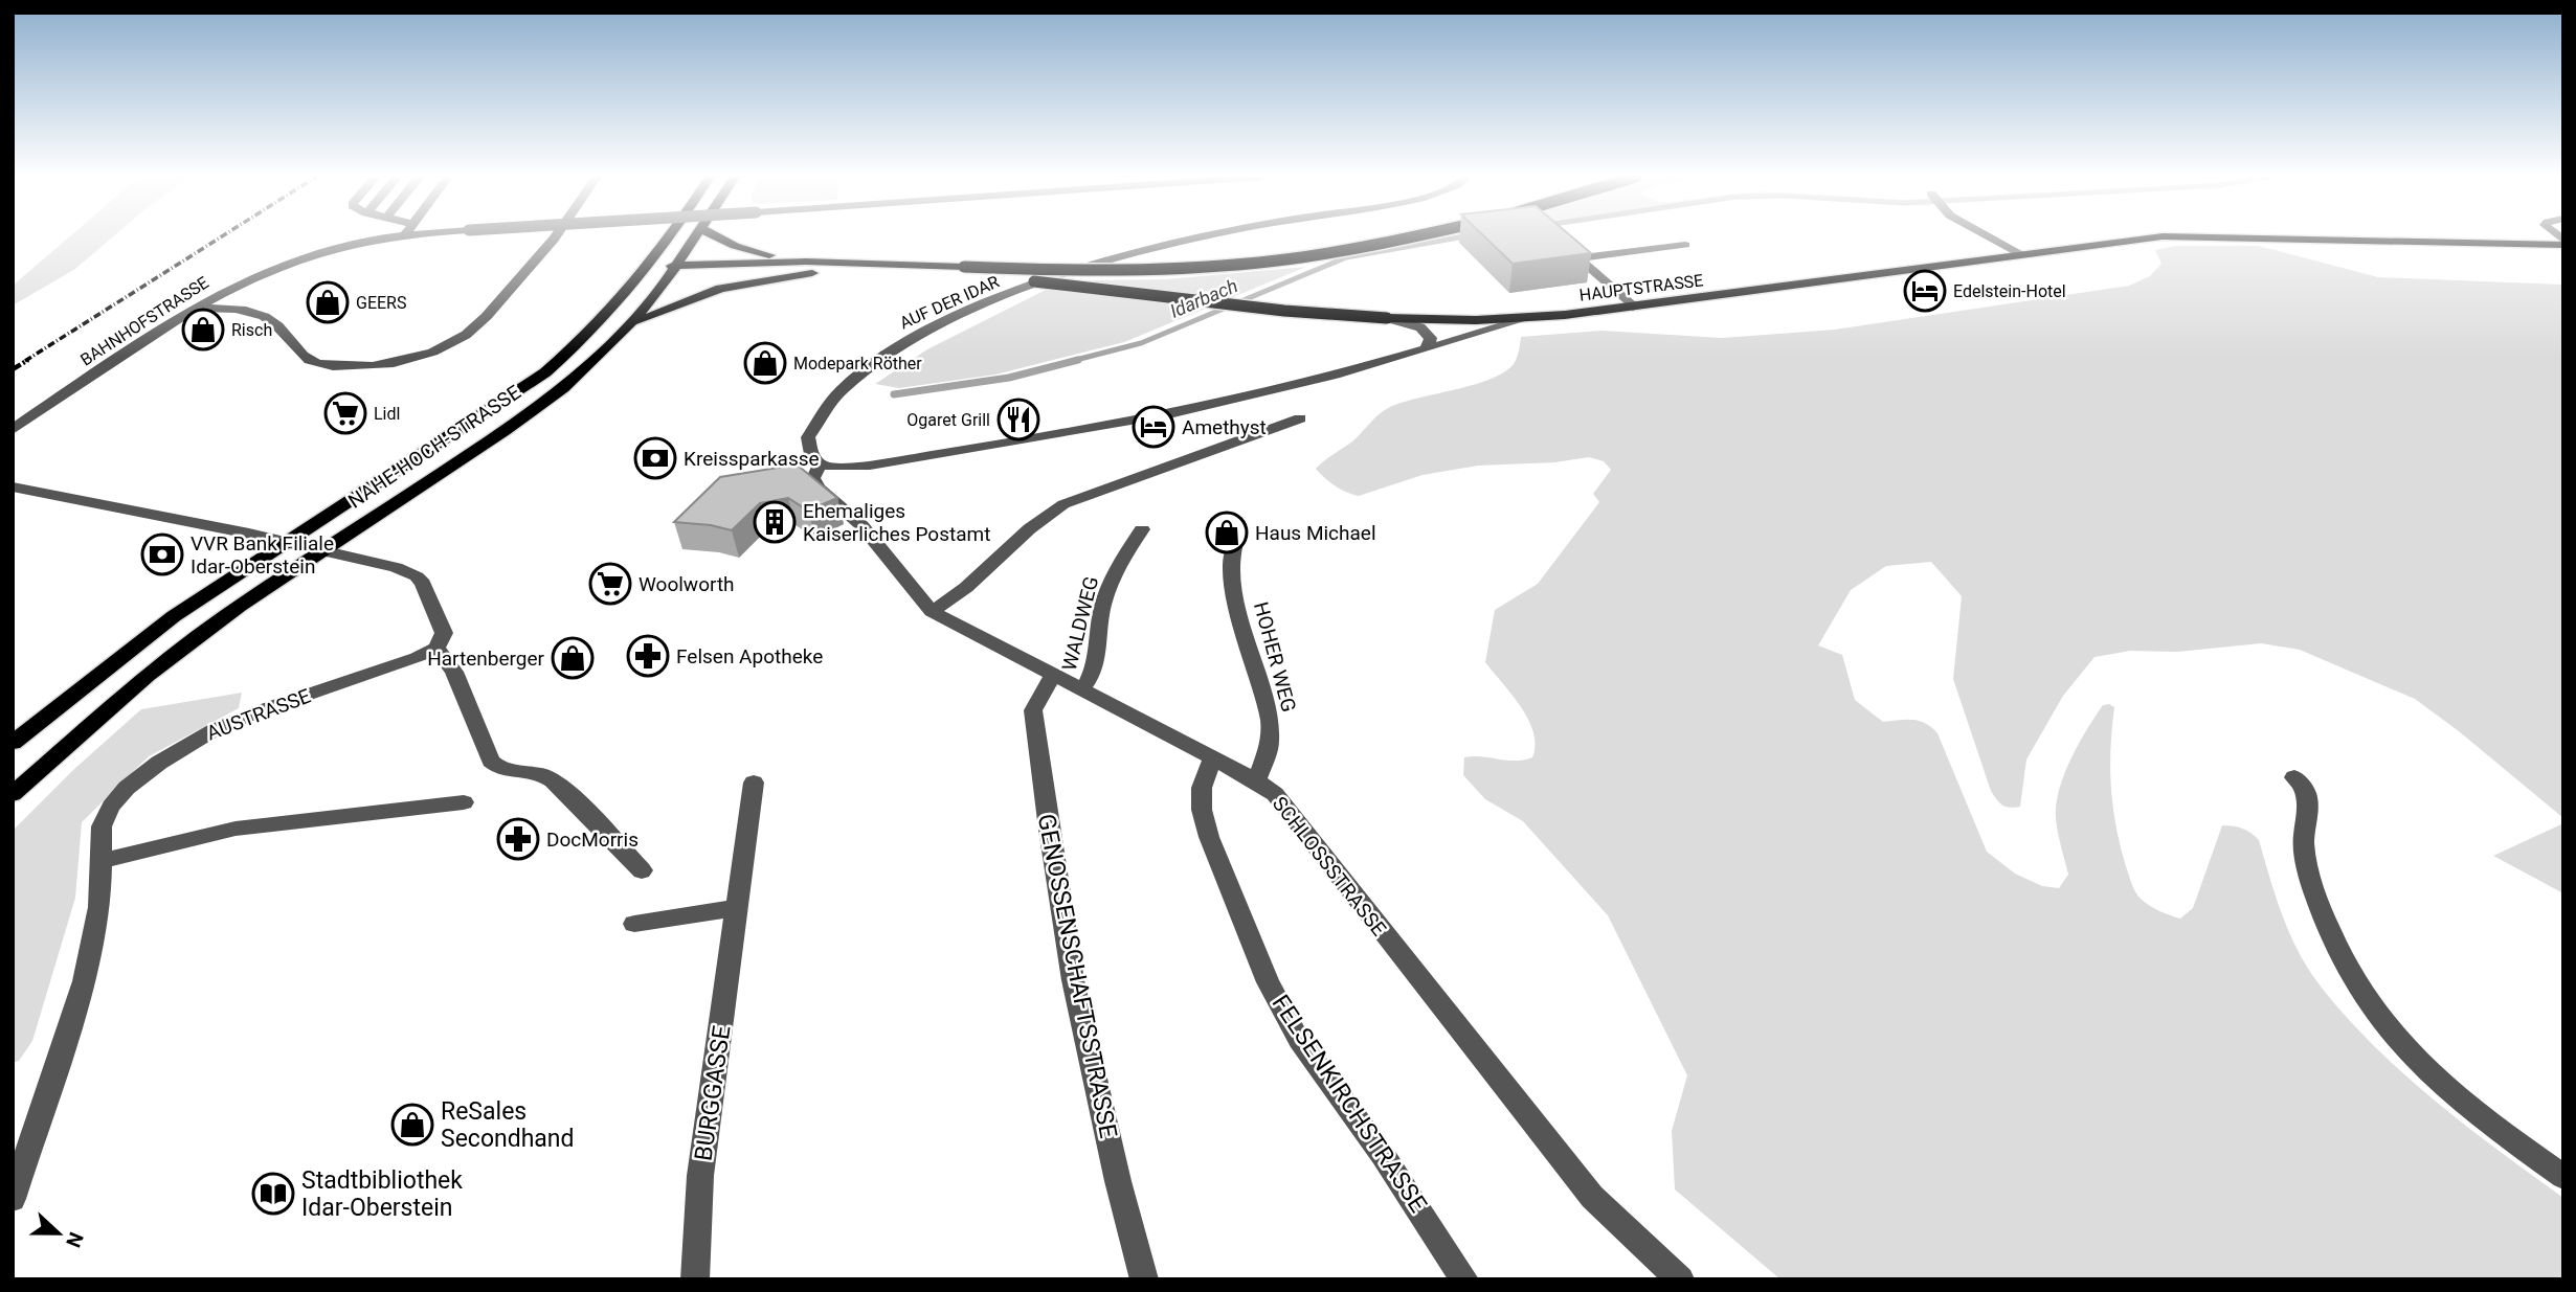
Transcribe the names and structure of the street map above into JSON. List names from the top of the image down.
{
  "streets": {
    "main road": ["HAUPTSTRASSE", "NAHE-HOCH-STRASSE"],
    "street": [
      "AUF DER IDAR",
      "BAHNHOFSTRASSE",
      "WALDWEG",
      "HOHER WEG",
      "AUSTRASSE",
      "SCHLOSSSTRASSE",
      "GENOSSENSCHAFTSSTRASSE",
      "BURGGASSE",
      "FELSENKIRCHSTRASSE"
    ]
  },
  "crossings": [
    ["HAUPTSTRASSE", "AUF DER IDAR"],
    ["HAUPTSTRASSE", "SCHLOSSSTRASSE"],
    ["AUF DER IDAR", "SCHLOSSSTRASSE"],
    ["WALDWEG", "SCHLOSSSTRASSE"],
    ["HOHER WEG", "SCHLOSSSTRASSE"],
    ["SCHLOSSSTRASSE", "GENOSSENSCHAFTSSTRASSE"],
    ["SCHLOSSSTRASSE", "FELSENKIRCHSTRASSE"]
  ],
  "water": ["Idarbach"],
  "places": {
    "hotel": ["Edelstein-Hotel", "Amethyst"],
    "shop": [
      "GEERS",
      "Risch",
      "Modepark Röther",
      "Haus Michael",
      "Hartenberger",
      "ReSales Secondhand"
    ],
    "supermarket": ["Lidl", "Woolworth"],
    "restaurant": ["Ogaret Grill"],
    "bank": ["Kreissparkasse", "VVR Bank Filiale Idar-Oberstein"],
    "building": ["Ehemaliges Kaiserliches Postamt"],
    "pharmacy": ["Felsen Apotheke", "DocMorris"],
    "library": ["Stadtbibliothek Idar-Oberstein"]
  },
  "north": "right"
}
